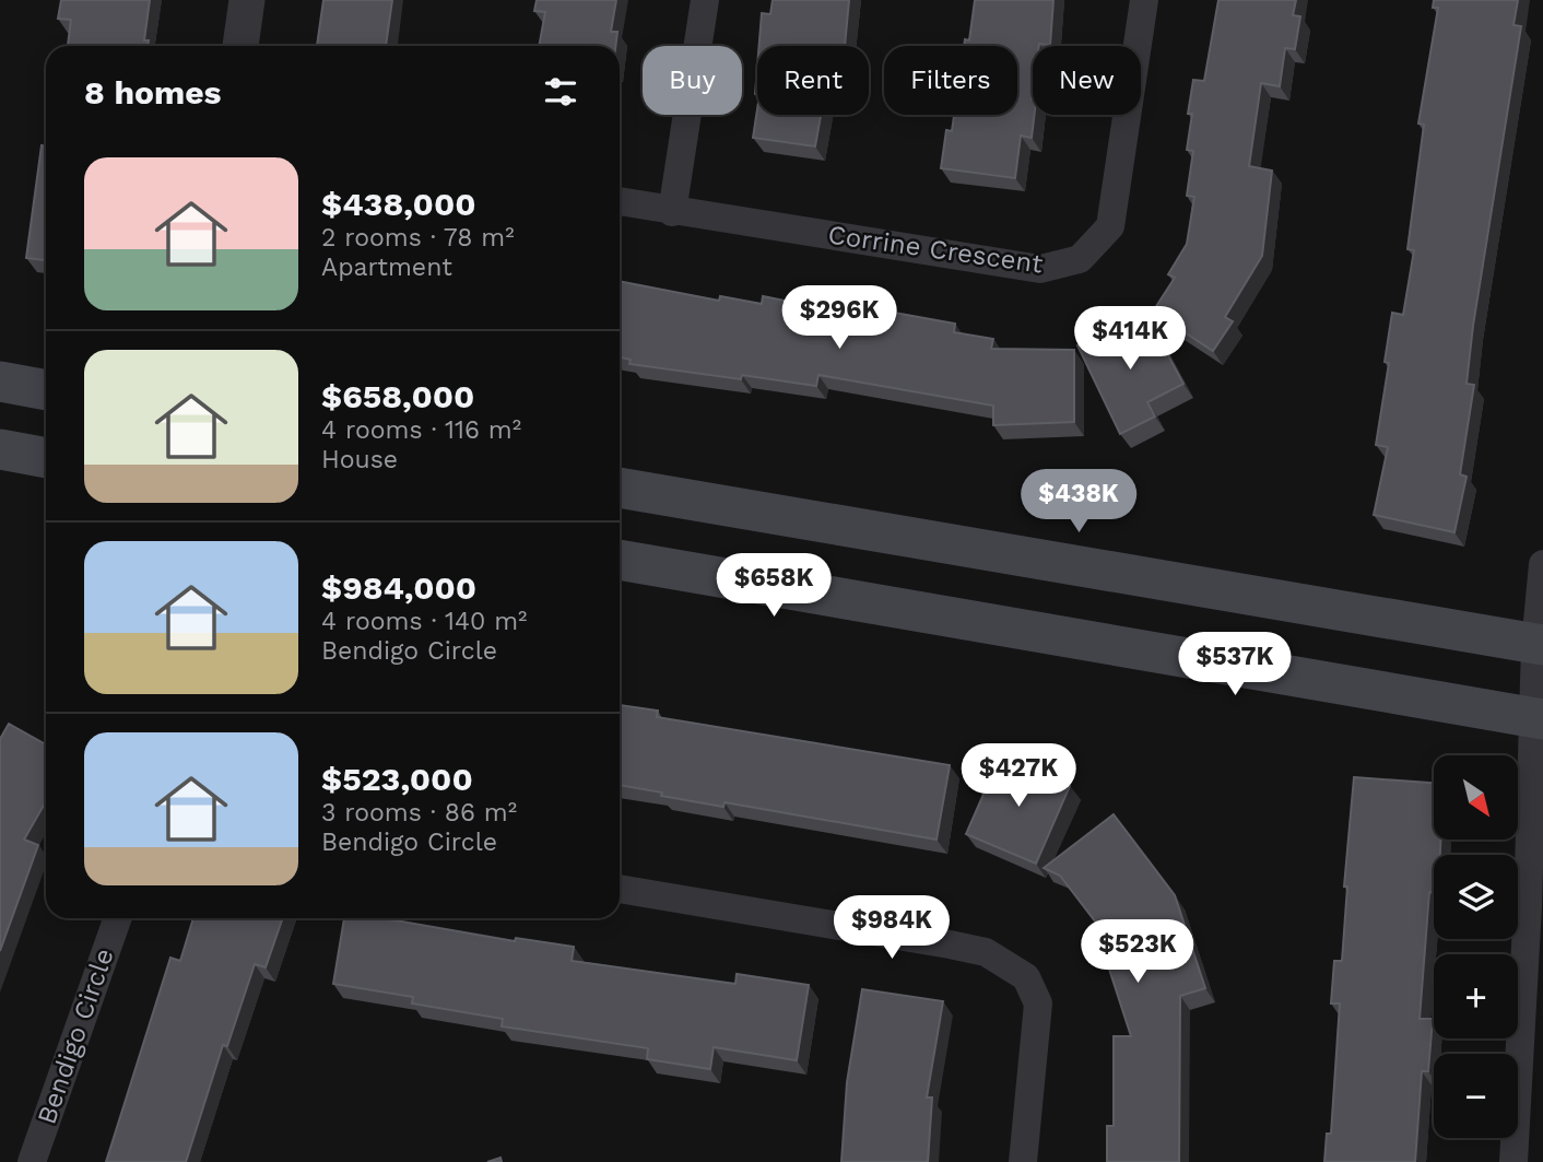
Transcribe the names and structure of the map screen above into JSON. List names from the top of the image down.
{
  "streets": {
    "street": ["Corrine Crescent", "Bendigo Circle"]
  },
  "north": "bottom right",
  "page": {
    "chip": [
      "Buy",
      "Rent",
      "Filters",
      "New"
    ],
    "heading": "8 homes",
    "list": [
      {
        "name": "$438,000",
        "note": "2 rooms · 78 m² · Apartment"
      },
      {
        "name": "$658,000",
        "note": "4 rooms · 116 m² · House"
      },
      {
        "name": "$984,000",
        "note": "4 rooms · 140 m² · Bendigo Circle"
      },
      {
        "name": "$523,000",
        "note": "3 rooms · 86 m² · Bendigo Circle"
      }
    ],
    "price": [
      "$296K",
      "$414K",
      "$438K",
      "$658K",
      "$537K",
      "$427K",
      "$984K",
      "$523K"
    ],
    "map_buttons": ["+", "−"]
  }
}
